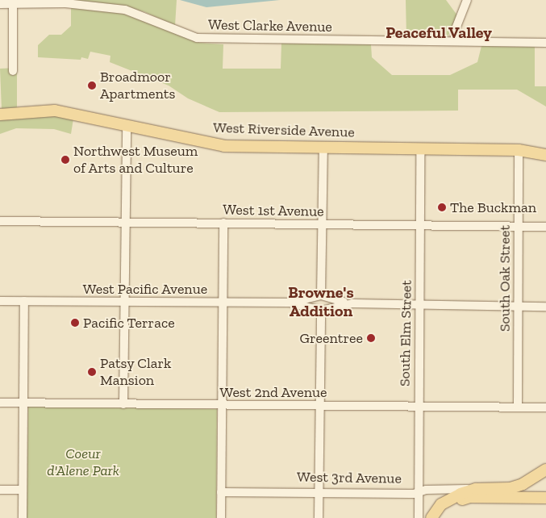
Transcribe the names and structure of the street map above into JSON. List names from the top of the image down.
{
  "streets": {
    "main road": ["West Riverside Avenue", "West 3rd Avenue"],
    "street": [
      "West Clarke Avenue",
      "West 1st Avenue",
      "South Oak Street",
      "West Pacific Avenue",
      "South Elm Street",
      "West 2nd Avenue"
    ]
  },
  "crossings": [
    ["West Riverside Avenue", "South Oak Street"],
    ["West Riverside Avenue", "South Elm Street"],
    ["West 1st Avenue", "South Oak Street"],
    ["West 1st Avenue", "South Elm Street"],
    ["South Oak Street", "West Pacific Avenue"],
    ["South Oak Street", "West 2nd Avenue"],
    ["West Pacific Avenue", "South Elm Street"],
    ["South Elm Street", "West 2nd Avenue"],
    ["South Elm Street", "West 3rd Avenue"]
  ],
  "districts": ["Peaceful Valley", "Browne's Addition"],
  "parks": ["Coeur d'Alene Park"],
  "places": [
    "Broadmoor Apartments",
    "Northwest Museum of Arts and Culture",
    "The Buckman",
    "Pacific Terrace",
    "Greentree",
    "Patsy Clark Mansion"
  ]
}
